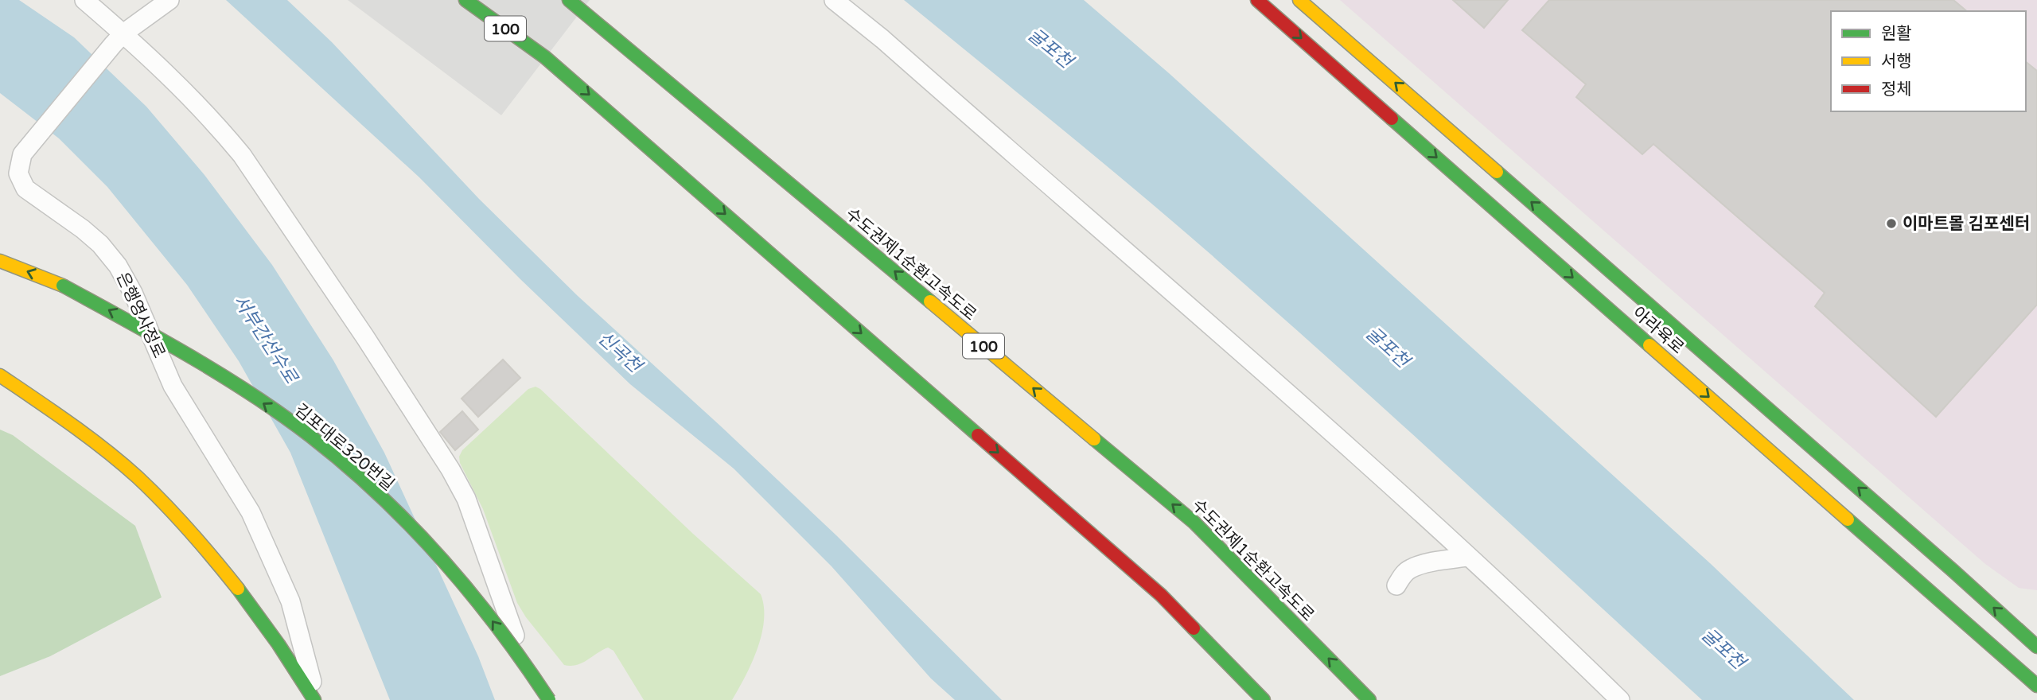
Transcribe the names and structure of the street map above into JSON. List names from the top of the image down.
{
  "streets": {
    "main road": [
      "100",
      "수도권제1순환고속도로",
      "은행영사정로",
      "아라육로",
      "김포대로320번길"
    ]
  },
  "one_way": ["김포대로320번길"],
  "water": ["굴포천", "서부간선수로", "신곡천"],
  "places": ["이마트몰 김포센터"],
  "legend": ["원활", "서행", "정체"]
}
